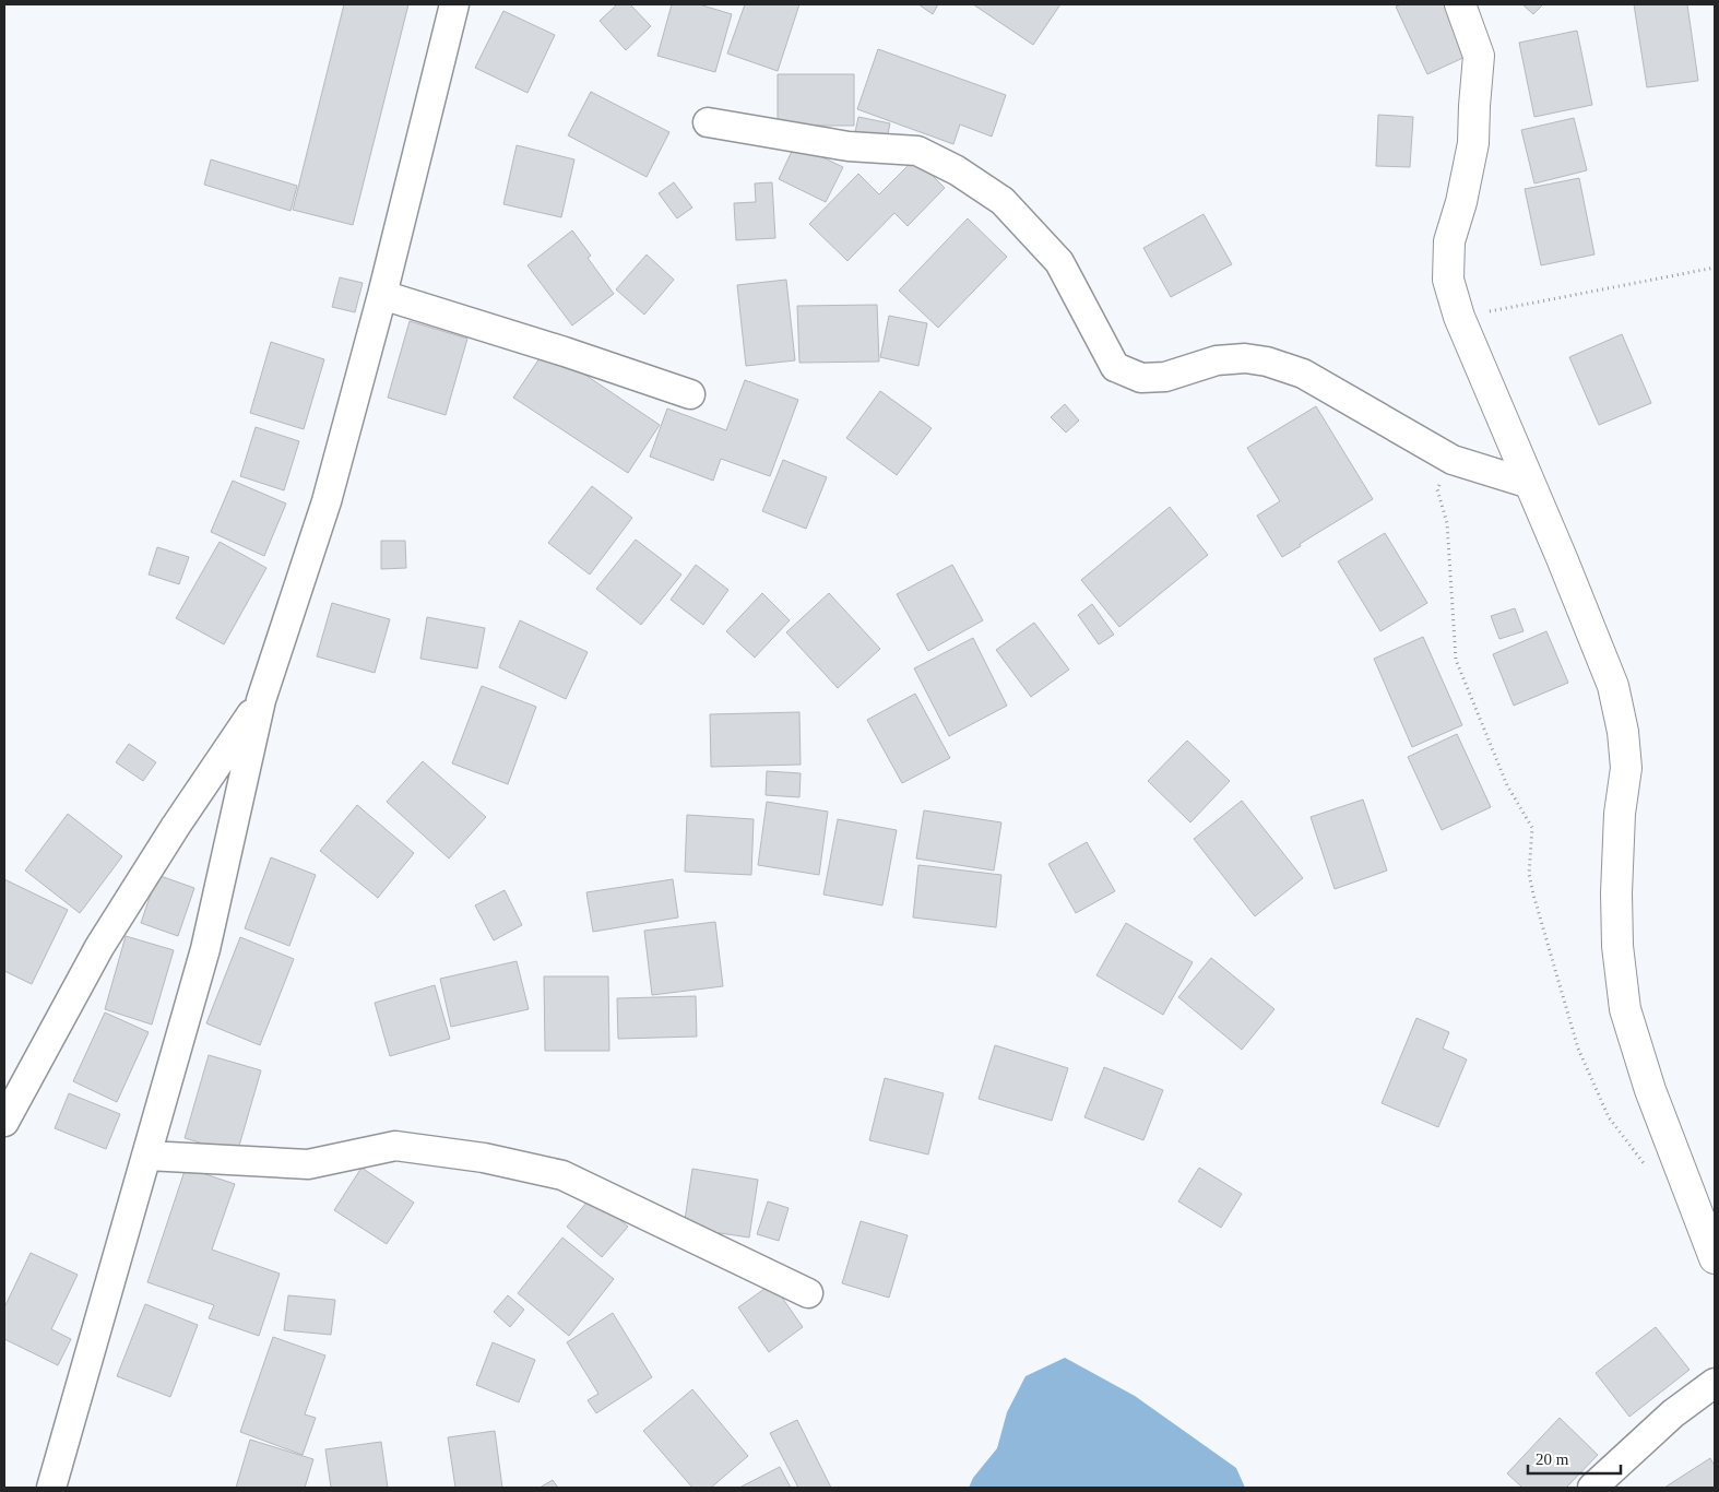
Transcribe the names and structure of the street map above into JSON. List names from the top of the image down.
{
  "scale_bar": "20 m"
}
